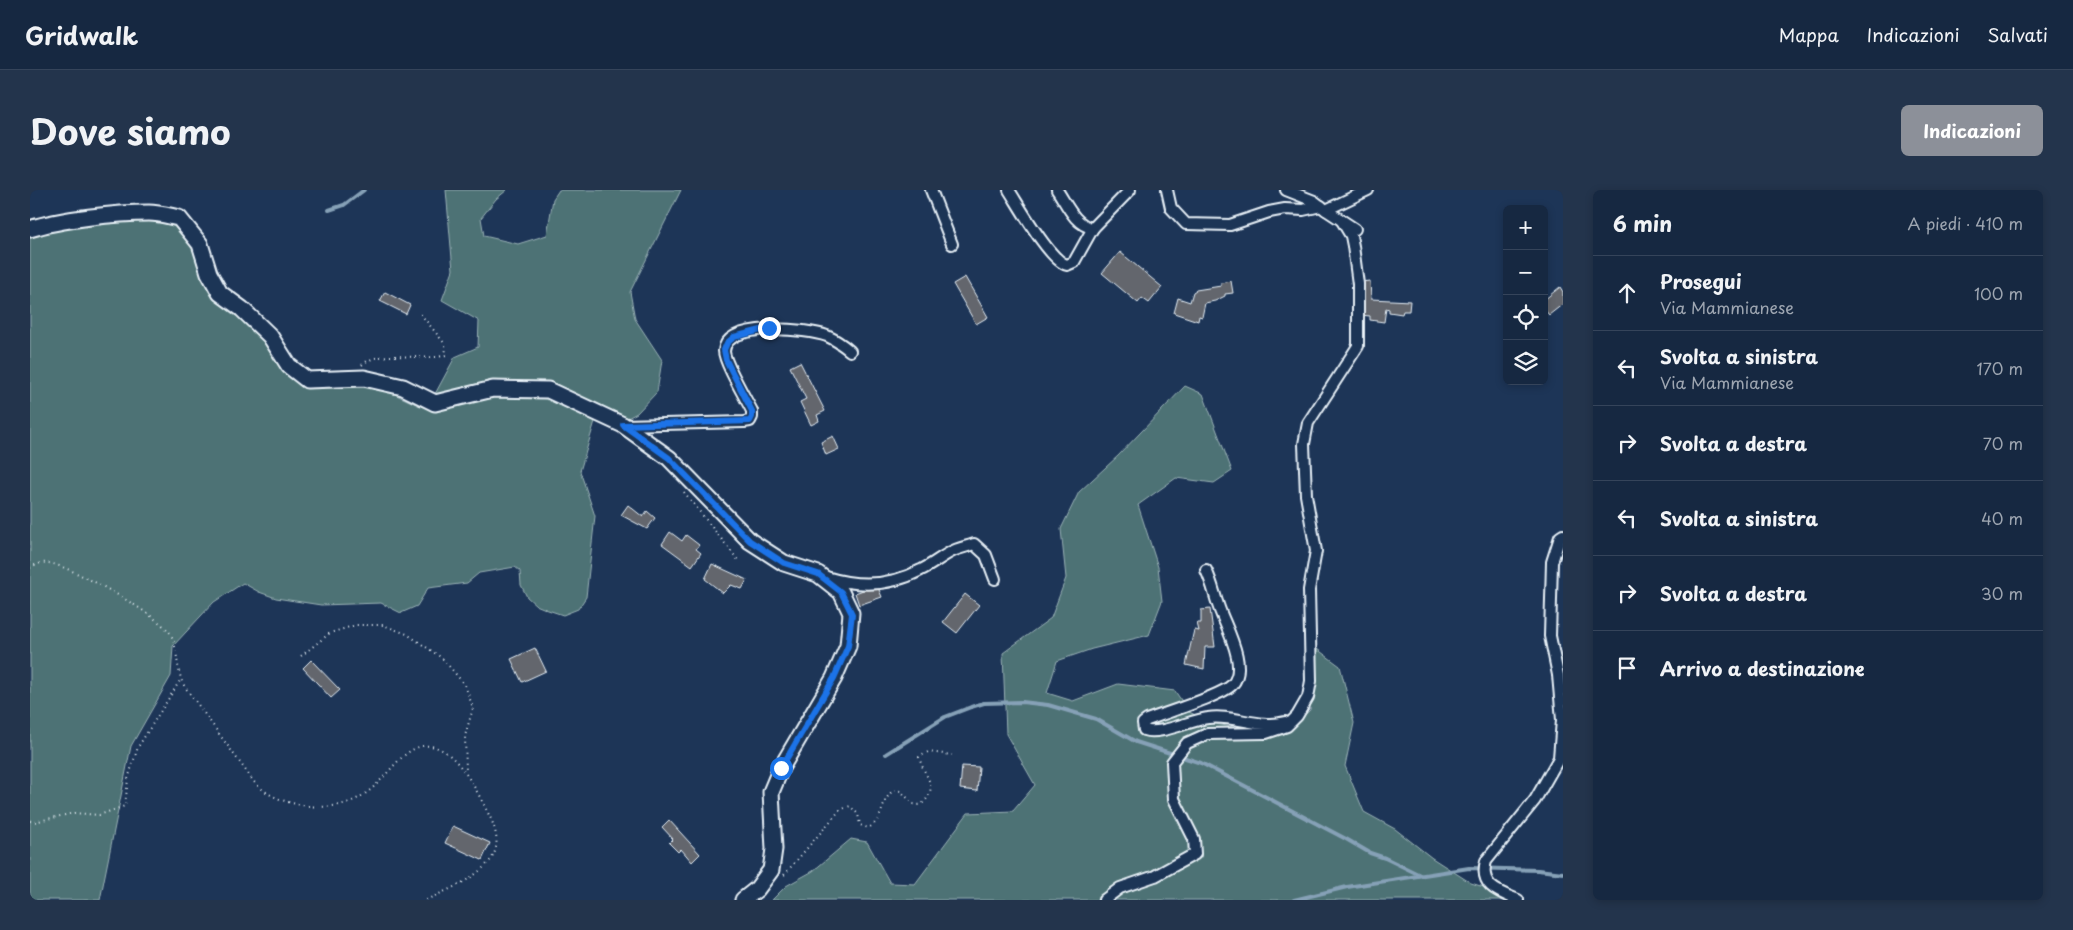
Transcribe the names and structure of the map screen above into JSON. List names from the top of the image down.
{
  "page": {
    "header": "Gridwalk",
    "nav": ["Mappa", "Indicazioni", "Salvati"],
    "title": "Dove siamo",
    "buttons": "Indicazioni",
    "heading": ["6 min", "A piedi · 410 m"],
    "map_buttons": ["+", "−"],
    "list": [
      ["Prosegui", "Via Mammianese", "100 m"],
      ["Svolta a sinistra", "Via Mammianese", "170 m"],
      ["Svolta a destra", "70 m"],
      ["Svolta a sinistra", "40 m"],
      ["Svolta a destra", "30 m"],
      "Arrivo a destinazione"
    ]
  }
}
